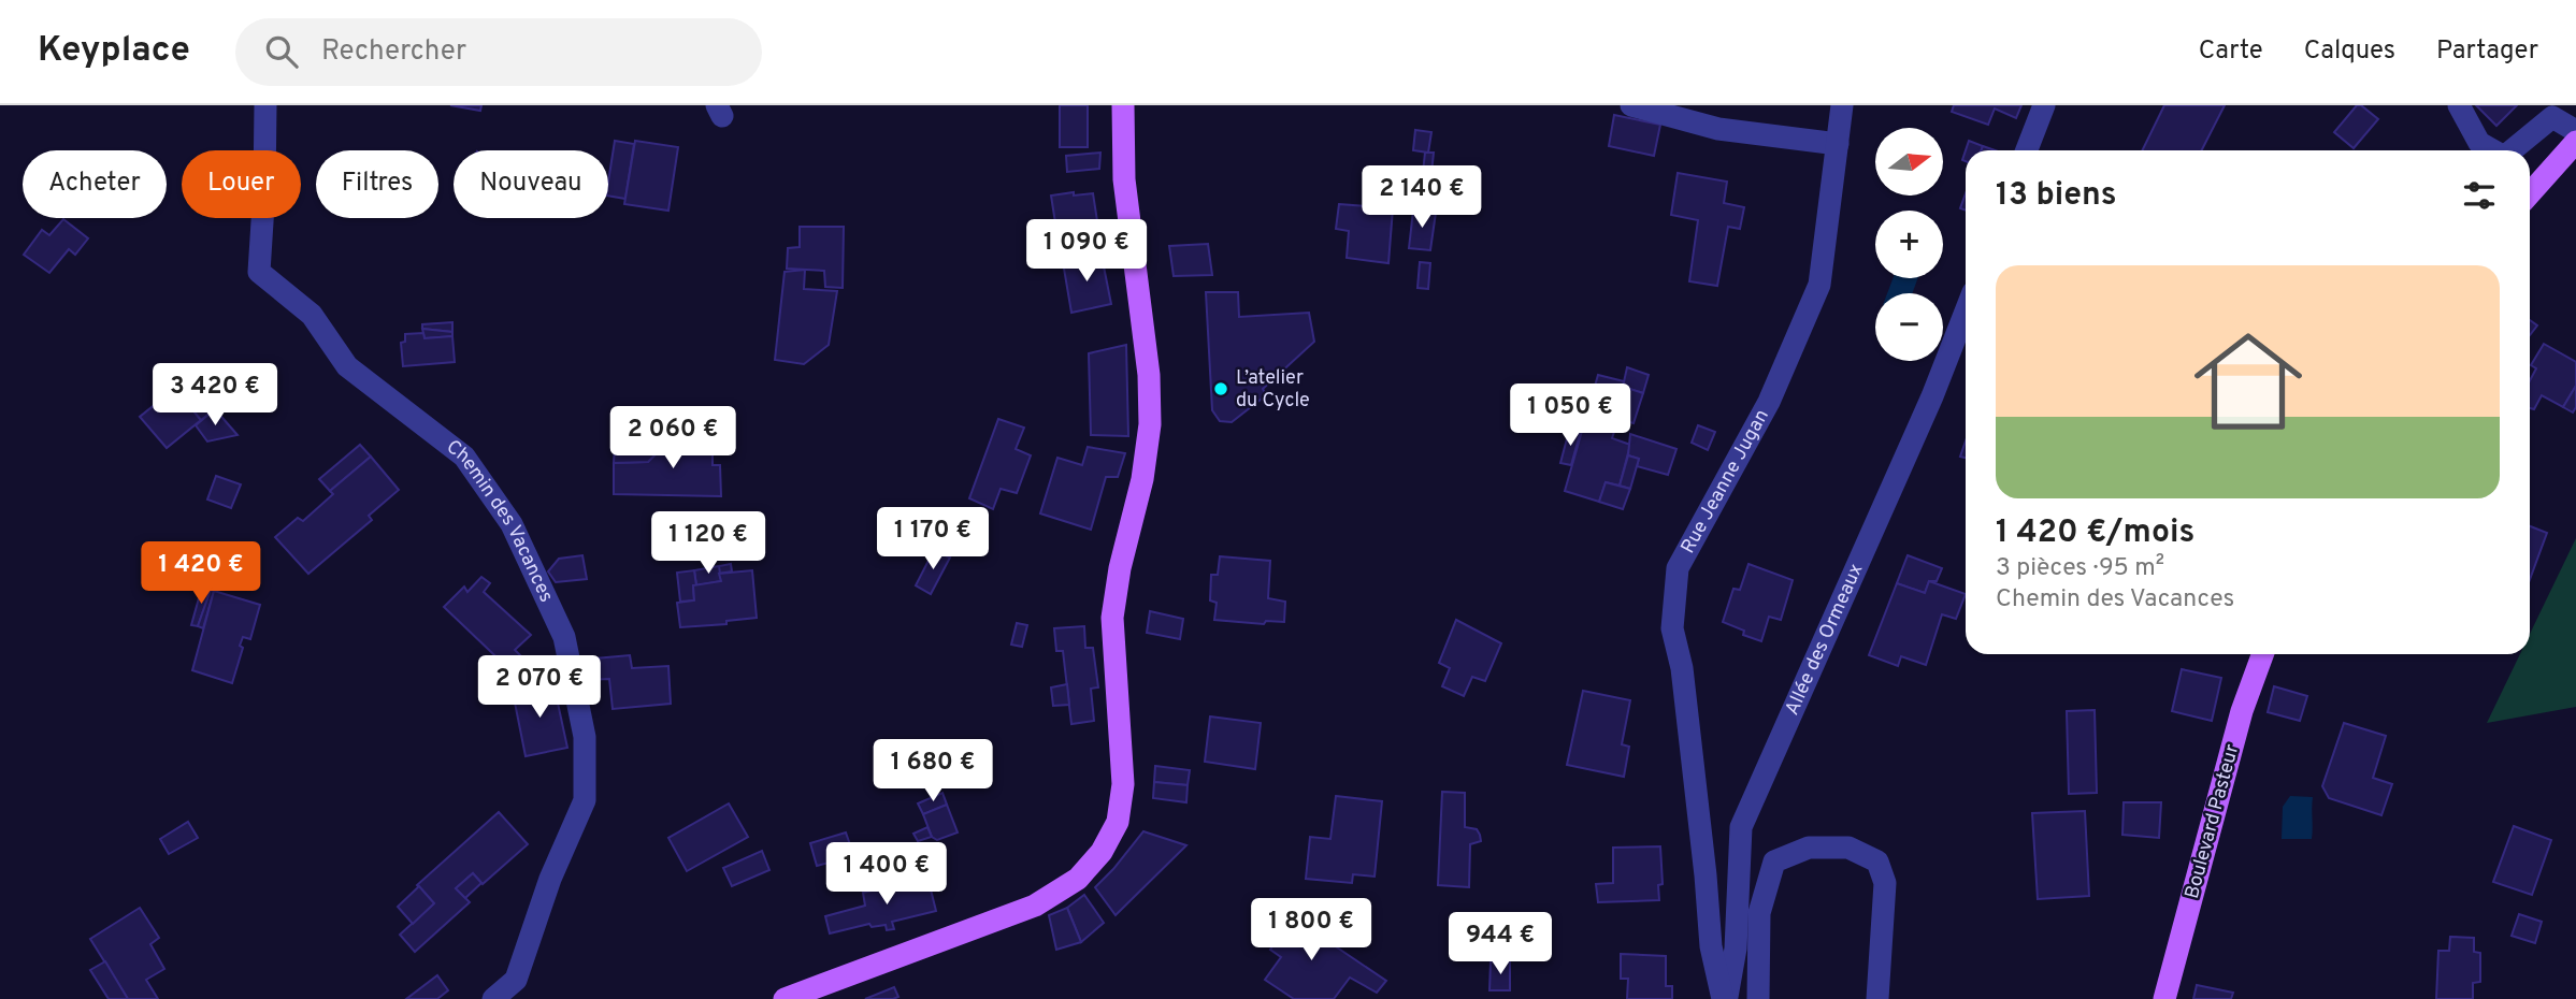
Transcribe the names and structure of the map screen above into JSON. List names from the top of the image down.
{
  "streets": {
    "main road": ["Boulevard Pasteur"],
    "street": ["Rue Jeanne Jugan", "Chemin des Vacances", "Allée des Ormeaux"]
  },
  "crossings": [
    ["Rue Jeanne Jugan", "Allée des Ormeaux"]
  ],
  "places": ["L’atelier du Cycle"],
  "north": "right",
  "page": {
    "header": "Keyplace",
    "search": "Rechercher",
    "nav": ["Carte", "Calques", "Partager"],
    "map_buttons": ["+", "−"],
    "chip": [
      "Acheter",
      "Louer",
      "Filtres",
      "Nouveau"
    ],
    "heading": "13 biens",
    "price": [
      "2 140 €",
      "1 090 €",
      "3 420 €",
      "1 050 €",
      "2 060 €",
      "1 170 €",
      "1 120 €",
      "1 420 €",
      "2 070 €",
      "1 680 €",
      "1 400 €",
      "1 800 €",
      "944 €"
    ],
    "list": [
      {
        "name": "1 420 €/mois",
        "note": "3 pièces · 95 m² · Chemin des Vacances"
      }
    ]
  }
}
